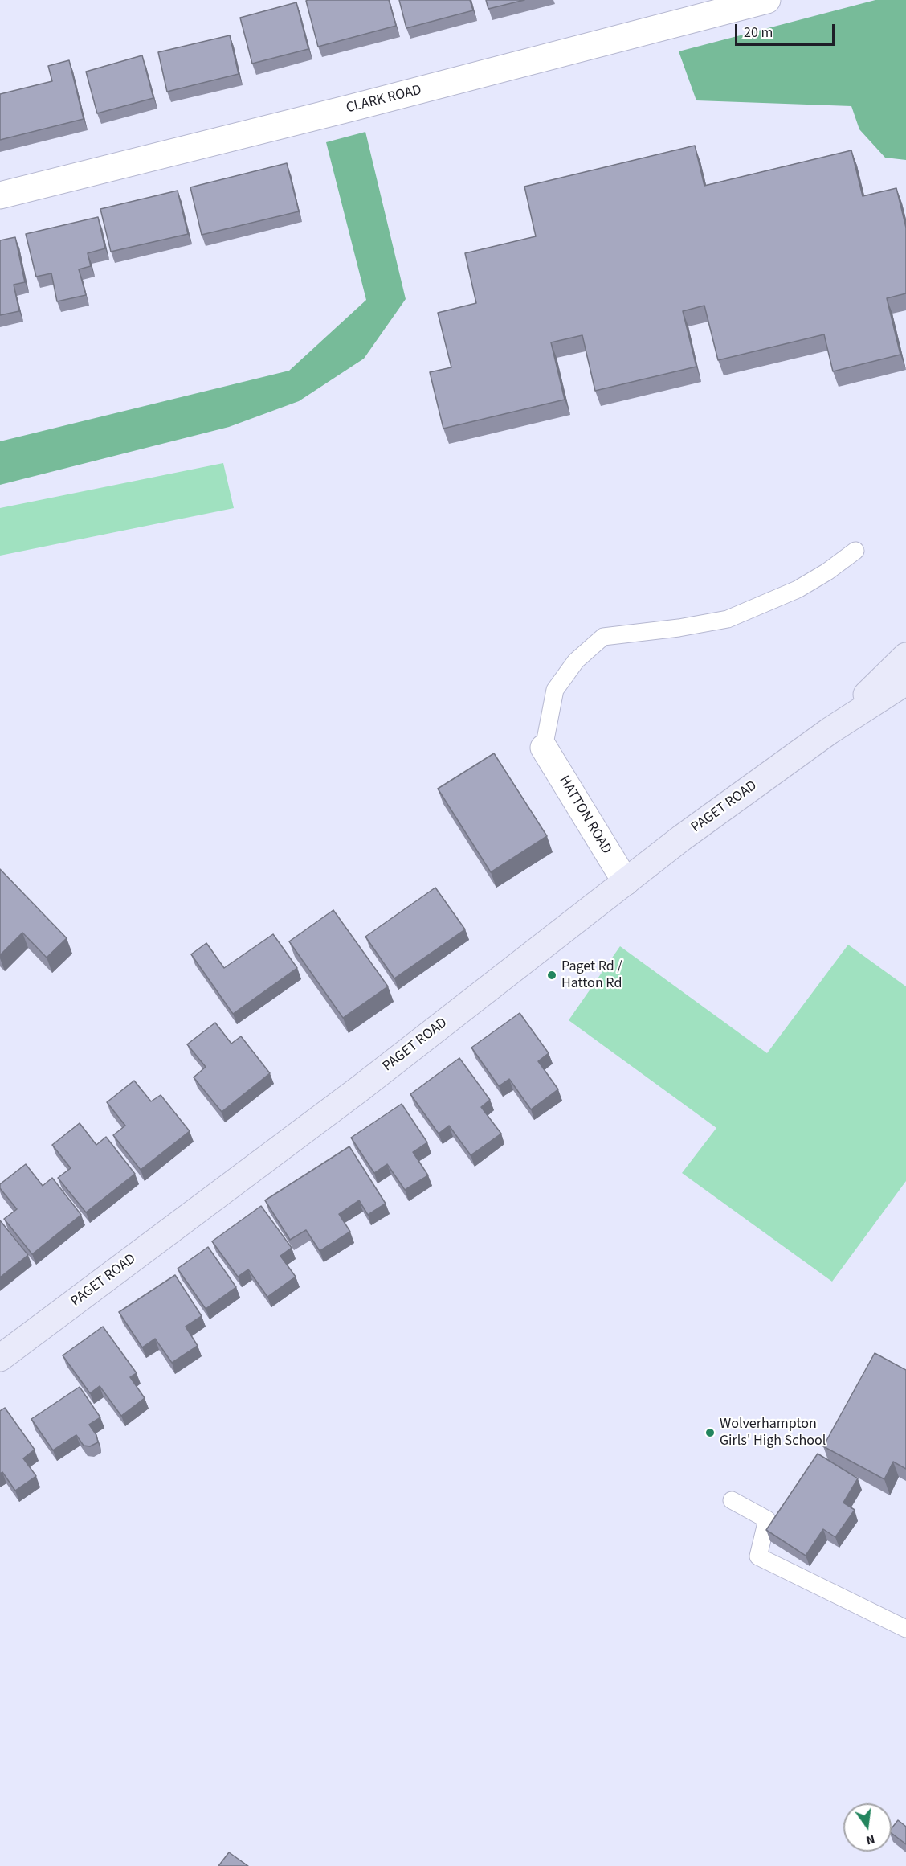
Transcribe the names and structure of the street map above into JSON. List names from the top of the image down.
{
  "streets": {
    "street": ["CLARK ROAD", "PAGET ROAD", "HATTON ROAD"]
  },
  "crossings": [
    ["PAGET ROAD", "HATTON ROAD"]
  ],
  "places": ["Paget Rd / Hatton Rd", "Wolverhampton Girls' High School"],
  "scale_bar": "20 m",
  "north": "bottom"
}
